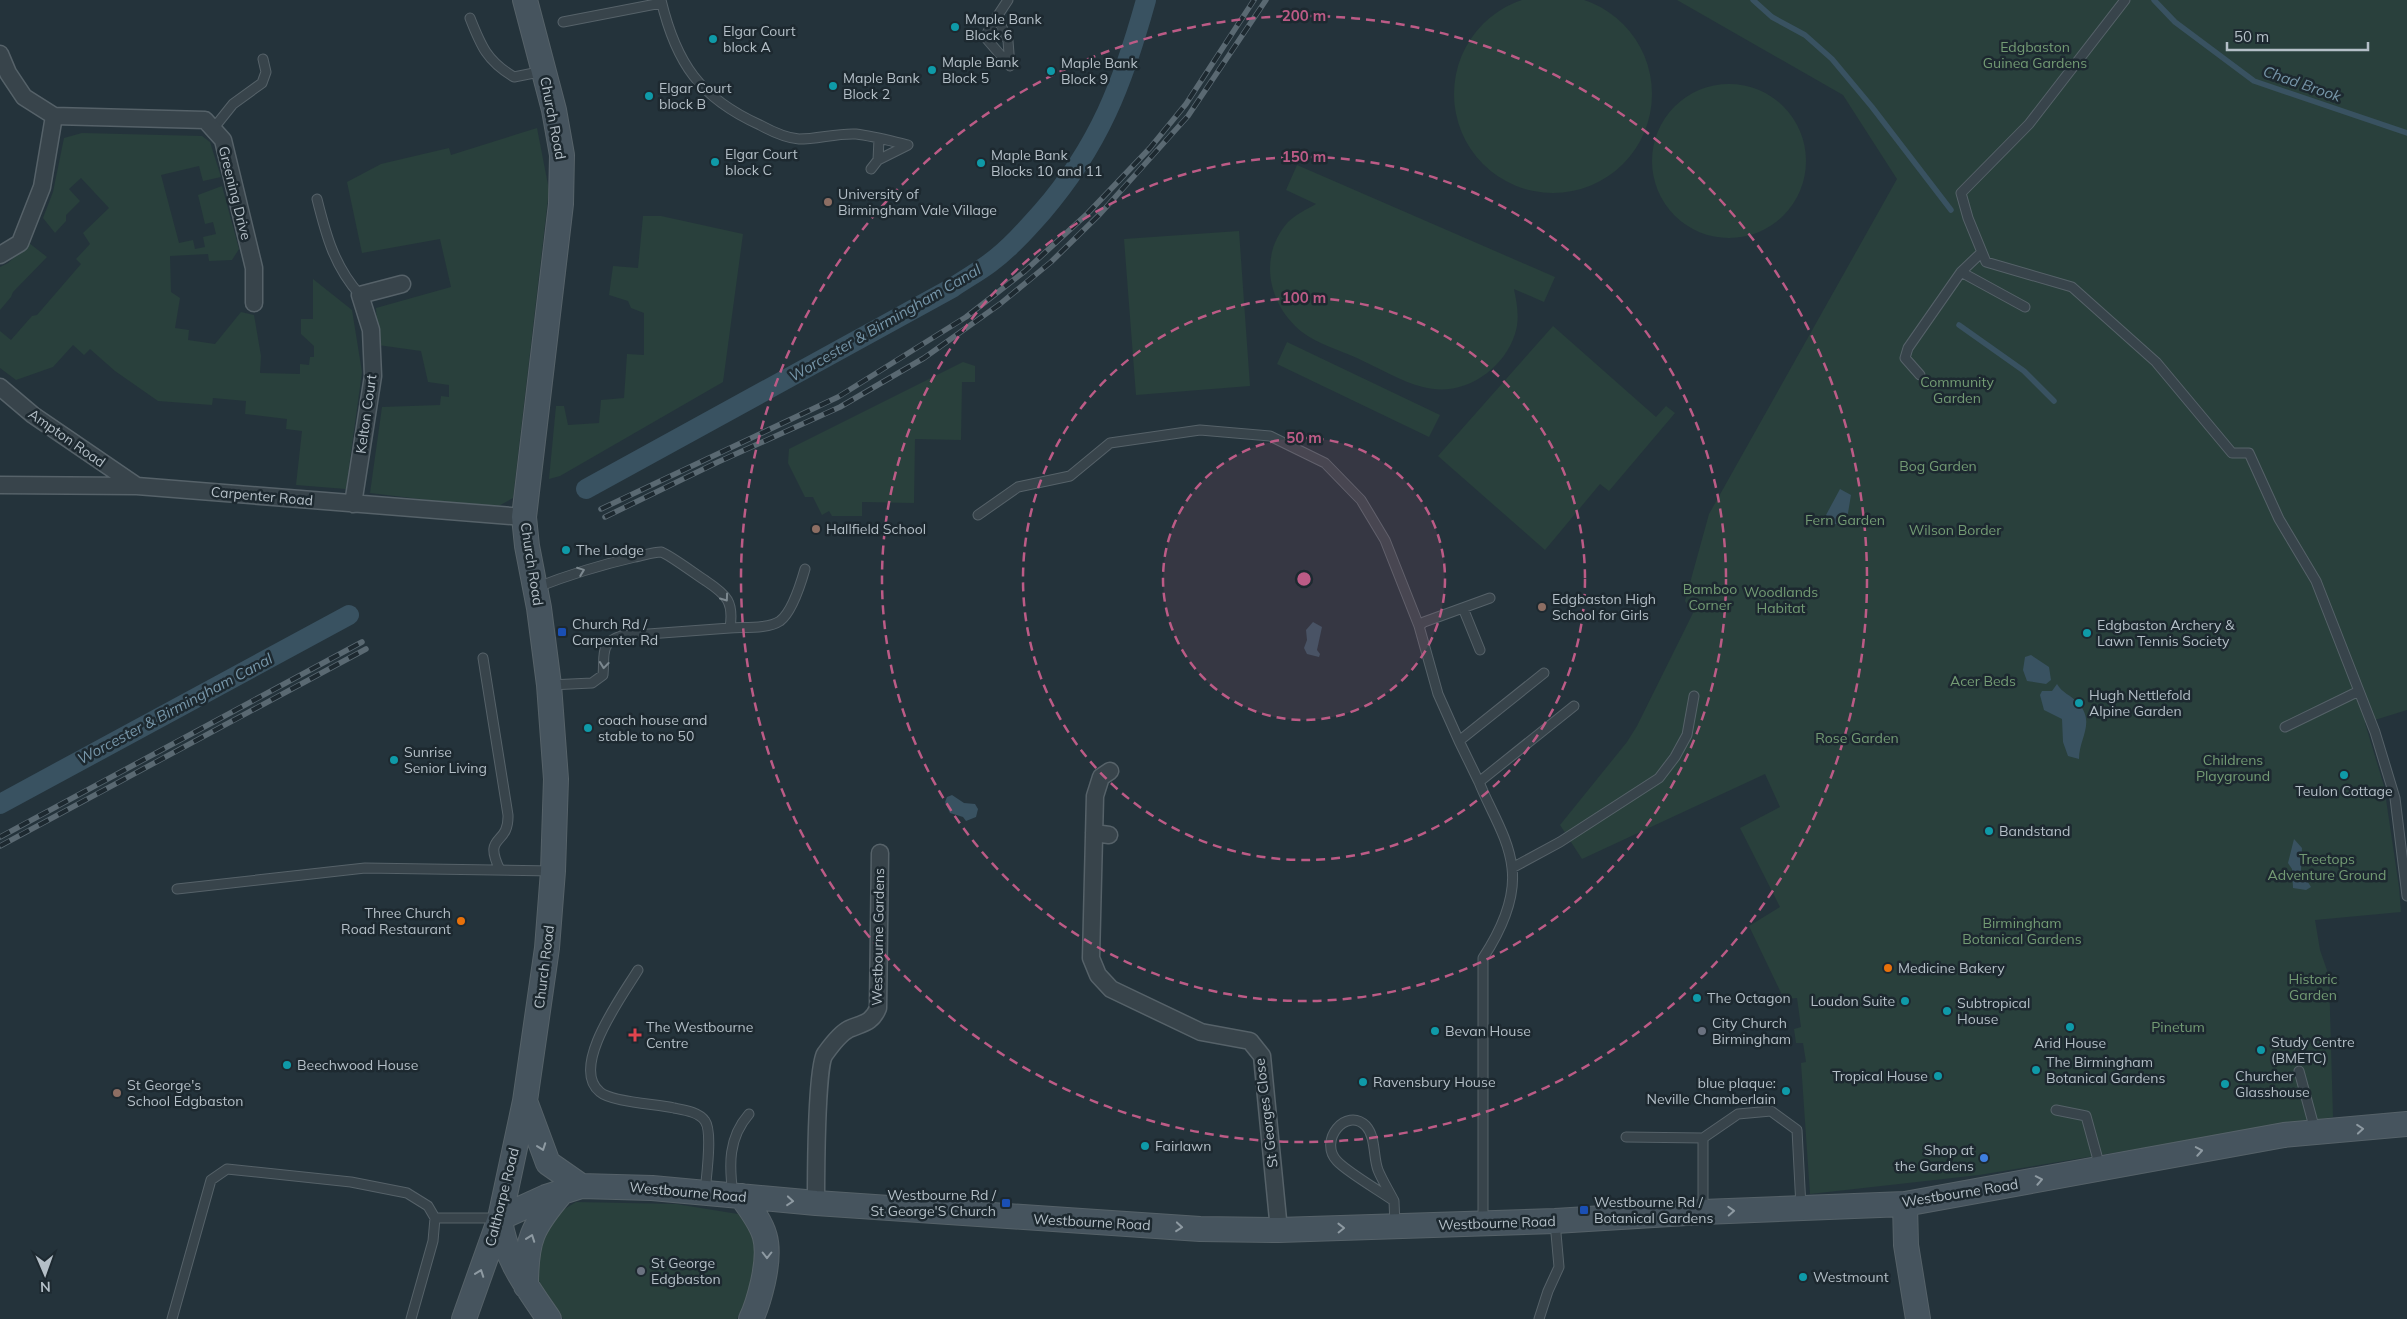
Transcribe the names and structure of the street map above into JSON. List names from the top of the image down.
{
  "streets": {
    "main road": ["Church Road", "Westbourne Road", "Calthorpe Road"],
    "street": [
      "Greening Drive",
      "Kelton Court",
      "Ampton Road",
      "Carpenter Road",
      "Westbourne Gardens",
      "St Georges Close"
    ]
  },
  "crossings": [
    ["Church Road", "Carpenter Road"],
    ["Church Road", "Calthorpe Road"],
    ["Kelton Court", "Carpenter Road"],
    ["Ampton Road", "Carpenter Road"],
    ["Westbourne Gardens", "Westbourne Road"],
    ["St Georges Close", "Westbourne Road"]
  ],
  "one_way": ["Westbourne Road"],
  "water": ["Chad Brook", "Worcester & Birmingham Canal"],
  "parks": [
    "Edgbaston Guinea Gardens",
    "Community Garden",
    "Bog Garden",
    "Fern Garden",
    "Wilson Border",
    "Bamboo Corner",
    "Woodlands Habitat",
    "Acer Beds",
    "Rose Garden",
    "Childrens Playground",
    "Treetops Adventure Ground",
    "Birmingham Botanical Gardens",
    "Historic Garden",
    "Pinetum"
  ],
  "places": {
    "other": [
      "Maple Bank Block 6",
      "Elgar Court block A",
      "Maple Bank Block 5",
      "Maple Bank Block 9",
      "Maple Bank Block 2",
      "Elgar Court block B",
      "Elgar Court block C",
      "Maple Bank Blocks 10 and 11",
      "University of Birmingham Vale Village",
      "Hallfield School",
      "The Lodge",
      "Edgbaston High School for Girls",
      "Edgbaston Archery & Lawn Tennis Society",
      "Hugh Nettlefold Alpine Garden",
      "coach house and stable to no 50",
      "Sunrise Senior Living",
      "Teulon Cottage",
      "Bandstand",
      "Three Church Road Restaurant",
      "Medicine Bakery",
      "The Octagon",
      "Loudon Suite",
      "Subtropical House",
      "Arid House",
      "Bevan House",
      "City Church Birmingham",
      "Study Centre (BMETC)",
      "Beechwood House",
      "The Birmingham Botanical Gardens",
      "Tropical House",
      "Ravensbury House",
      "Churcher Glasshouse",
      "blue plaque: Neville Chamberlain",
      "St George's School Edgbaston",
      "Fairlawn",
      "Shop at the Gardens",
      "St George Edgbaston",
      "Westmount"
    ],
    "transit": ["Church Rd / Carpenter Rd", "Westbourne Rd / St George'S Church", "Westbourne Rd / Botanical Gardens"],
    "health": ["The Westbourne Centre"]
  },
  "scale_bar": "50 m",
  "north": "bottom",
  "rings": [
    "200 m",
    "150 m",
    "100 m",
    "50 m"
  ]
}
